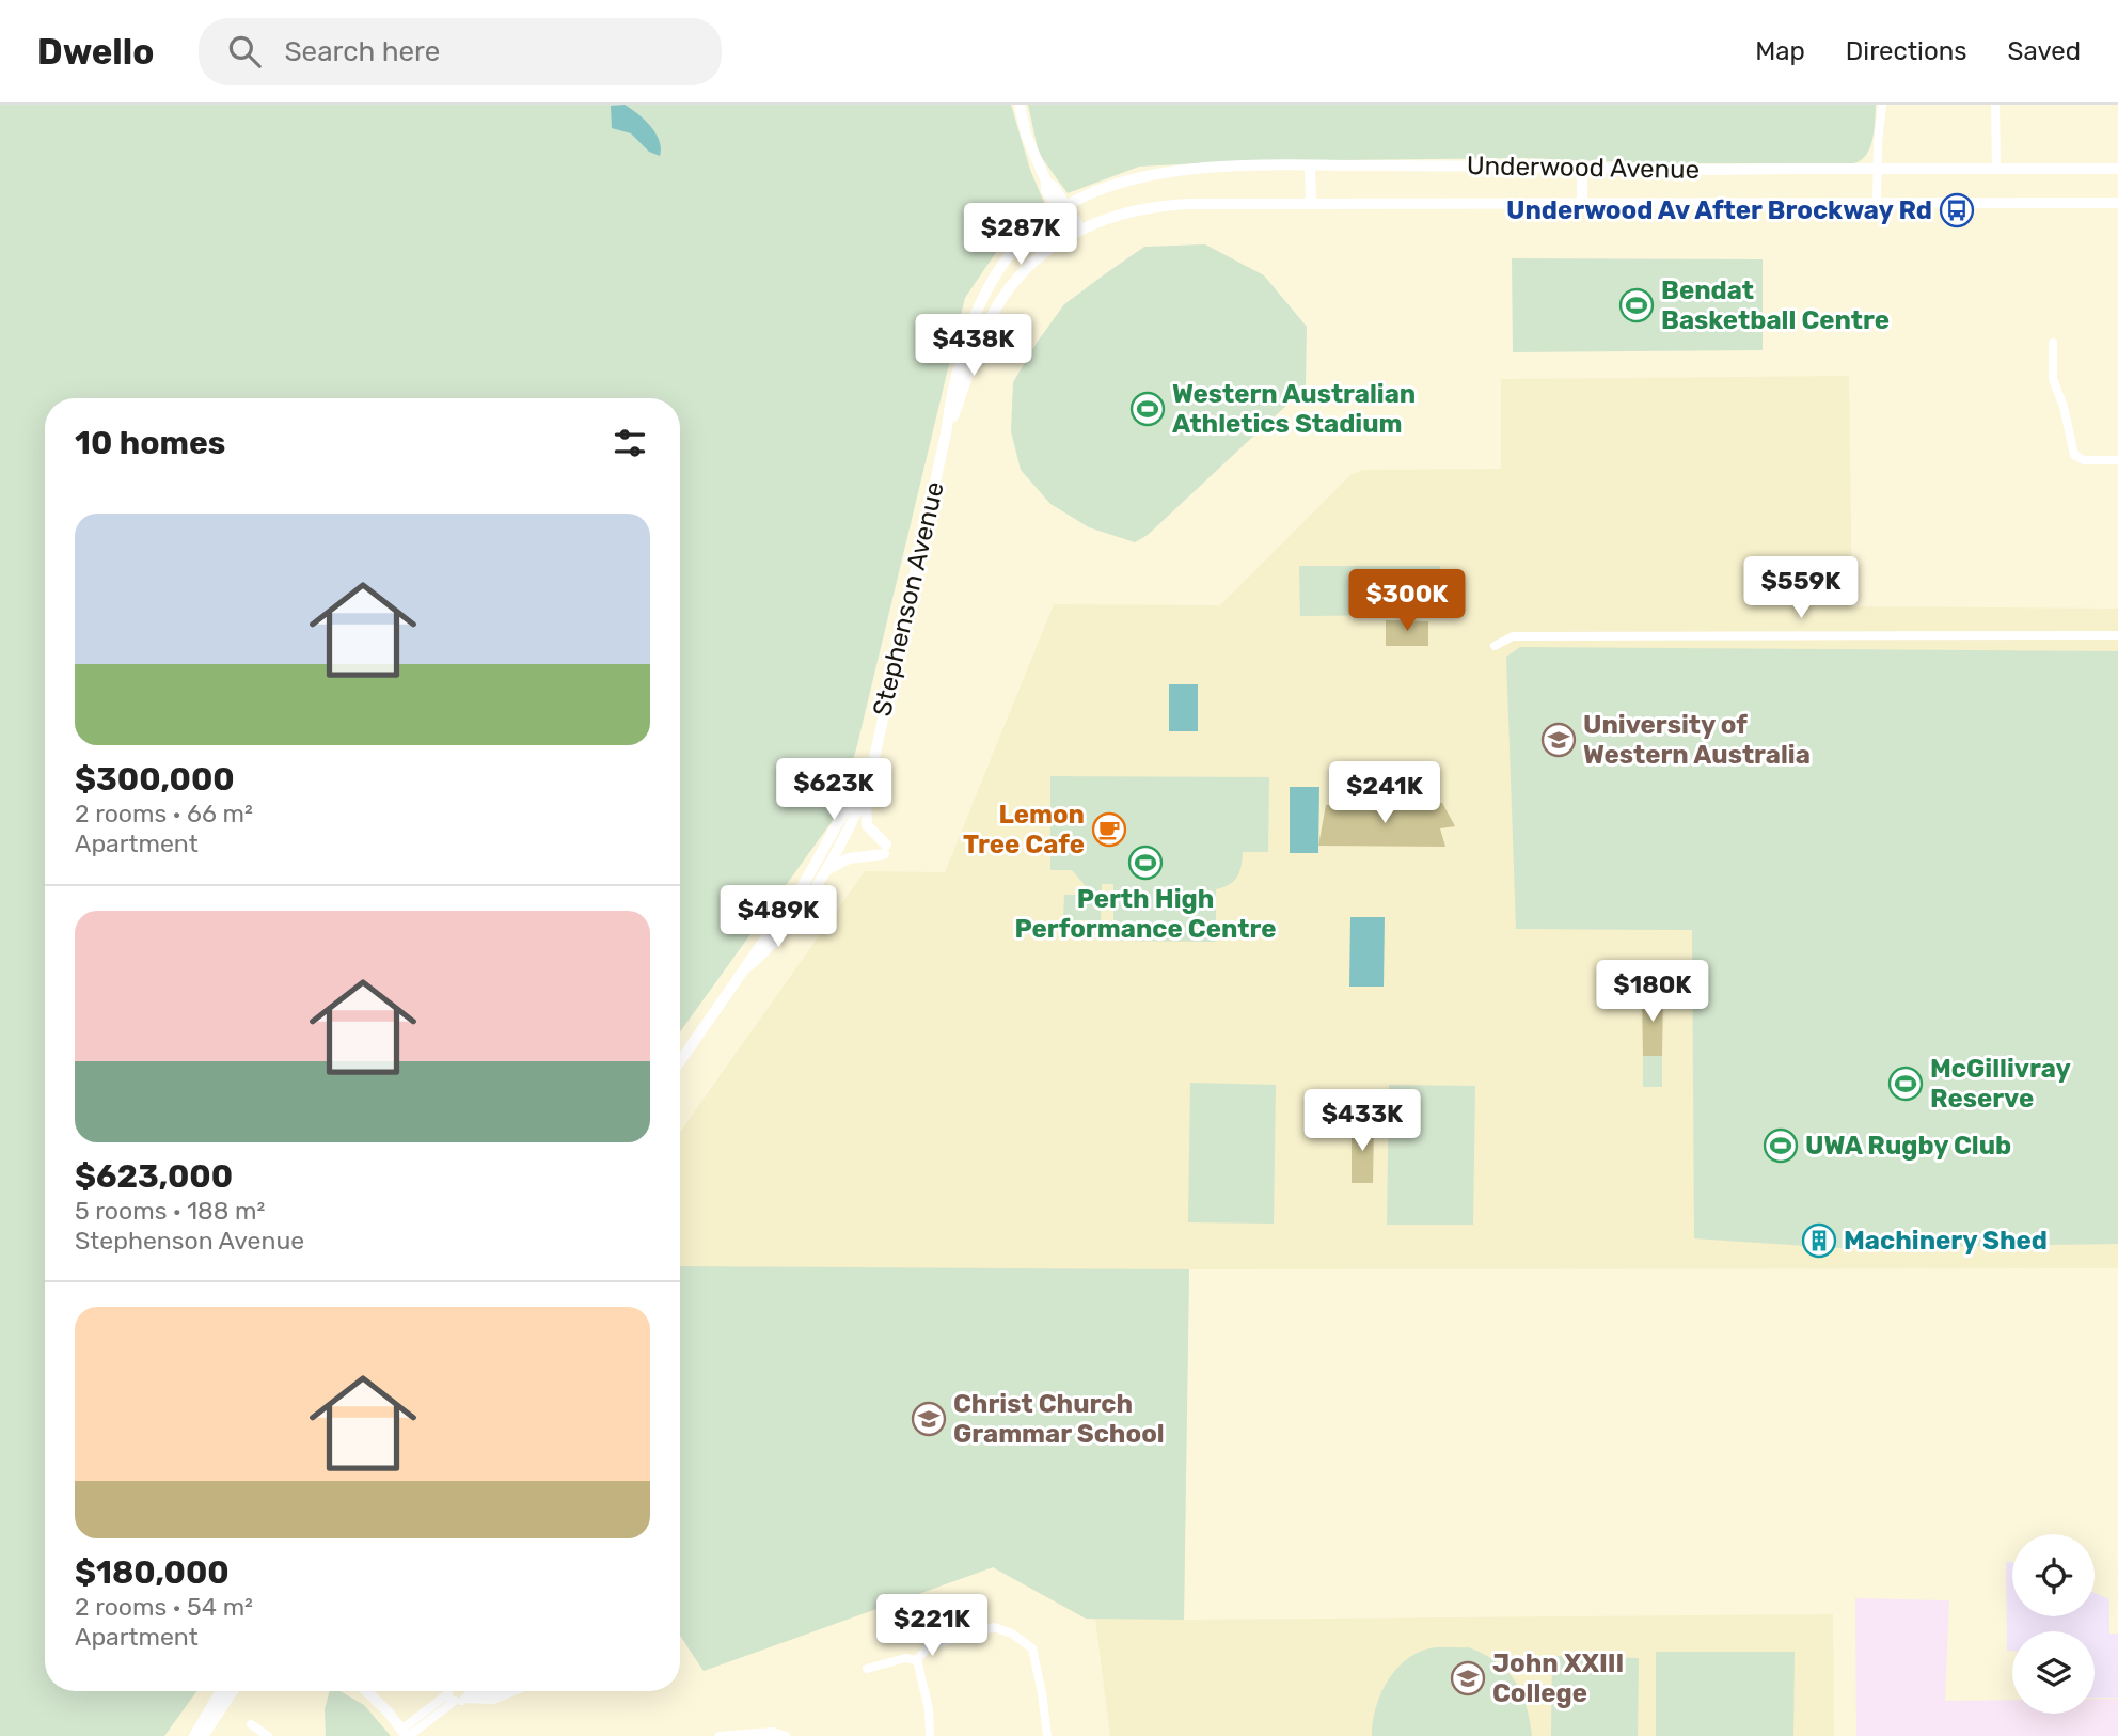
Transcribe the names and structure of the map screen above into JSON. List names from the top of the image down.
{
  "streets": {
    "main road": ["Underwood Avenue", "Stephenson Avenue"]
  },
  "crossings": [
    ["Underwood Avenue", "Stephenson Avenue"]
  ],
  "places": {
    "bus stop": ["Underwood Av After Brockway Rd"],
    "sports": [
      "Bendat Basketball Centre",
      "Western Australian Athletics Stadium",
      "Perth High Performance Centre",
      "McGillivray Reserve",
      "UWA Rugby Club"
    ],
    "school or university": ["University of Western Australia", "Christ Church Grammar School", "John XXIII College"],
    "cafe": ["Lemon Tree Cafe"],
    "building": ["Machinery Shed"]
  },
  "page": {
    "header": "Dwello",
    "search": "Search here",
    "nav": ["Map", "Directions", "Saved"],
    "price": [
      "$287K",
      "$438K",
      "$559K",
      "$300K",
      "$623K",
      "$241K",
      "$489K",
      "$180K",
      "$433K",
      "$221K"
    ],
    "heading": "10 homes",
    "list": [
      {
        "name": "$300,000",
        "note": "2 rooms · 66 m² · Apartment"
      },
      {
        "name": "$623,000",
        "note": "5 rooms · 188 m² · Stephenson Avenue"
      },
      {
        "name": "$180,000",
        "note": "2 rooms · 54 m² · Apartment"
      }
    ]
  }
}
